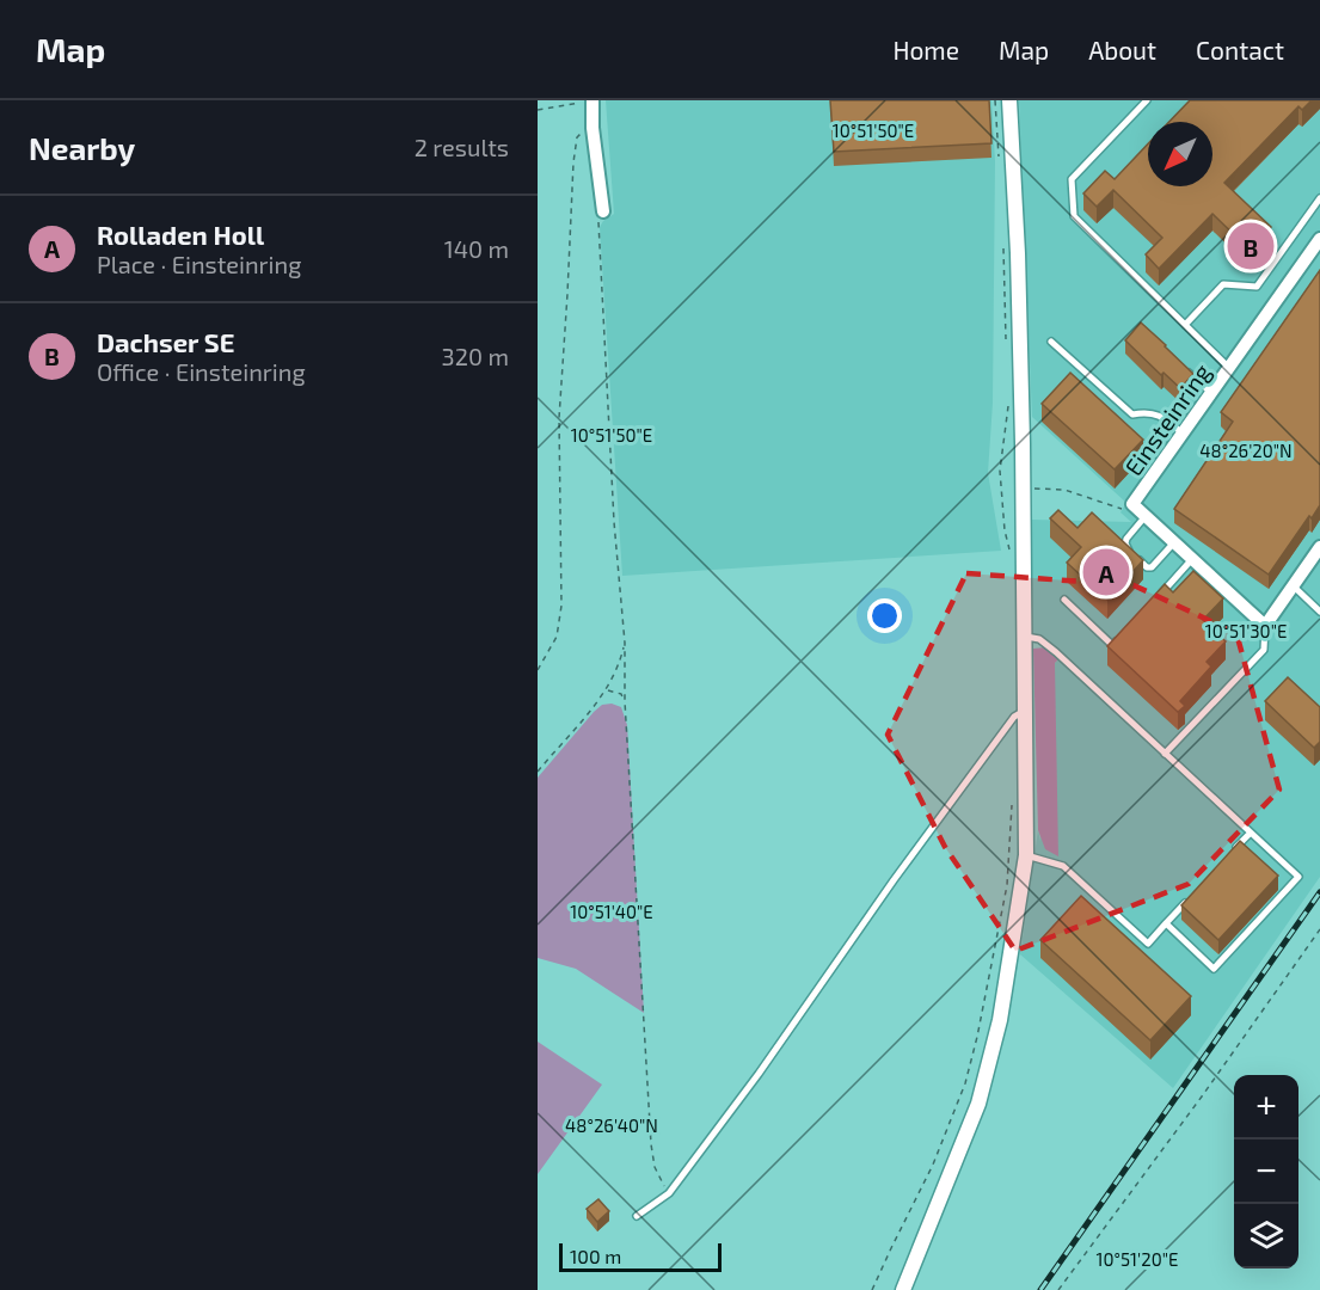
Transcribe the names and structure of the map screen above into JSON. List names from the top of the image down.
{
  "streets": {
    "street": ["Einsteinring"]
  },
  "scale_bar": "100 m",
  "north": "bottom left",
  "page": {
    "header": "Map",
    "nav": [
      "Home",
      "Map",
      "About",
      "Contact"
    ],
    "heading": ["Nearby", "2 results"],
    "list": [
      {
        "mark": "A",
        "name": "Rolladen Holl",
        "note": "Place · Einsteinring",
        "value": "140 m"
      },
      {
        "mark": "B",
        "name": "Dachser SE",
        "note": "Office · Einsteinring",
        "value": "320 m"
      }
    ],
    "pins": ["B", "A"],
    "map_buttons": ["+", "−"],
    "scale": "100 m"
  },
  "coordinates": [
    "10°51'50\"E",
    "48°26'20\"N",
    "10°51'30\"E",
    "10°51'40\"E",
    "48°26'40\"N",
    "10°51'20\"E"
  ]
}
